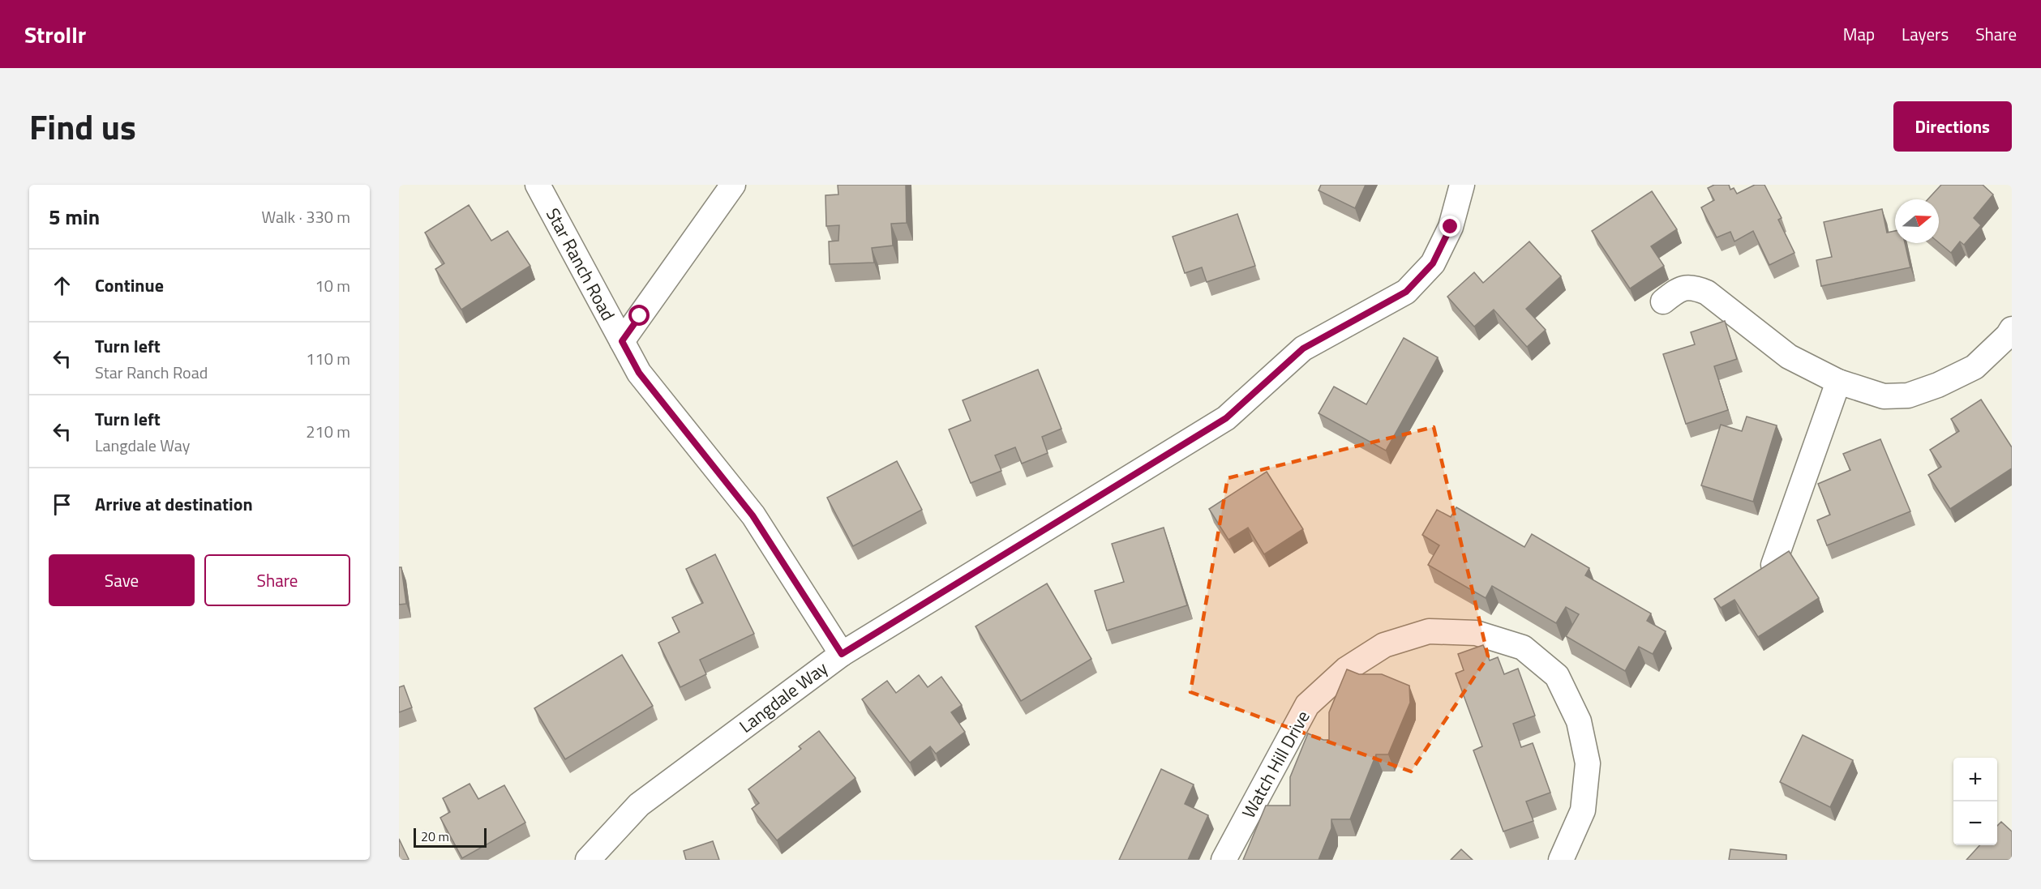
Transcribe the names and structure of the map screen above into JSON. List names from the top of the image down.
{
  "streets": {
    "street": ["Star Ranch Road", "Langdale Way", "Watch Hill Drive"]
  },
  "crossings": [
    ["Star Ranch Road", "Langdale Way"]
  ],
  "scale_bar": "20 m",
  "north": "right",
  "page": {
    "header": "Strollr",
    "nav": ["Map", "Layers", "Share"],
    "title": "Find us",
    "buttons": [
      "Directions",
      ["Save", "Share"]
    ],
    "heading": ["5 min", "Walk · 330 m"],
    "list": [
      ["Continue", "10 m"],
      ["Turn left", "Star Ranch Road", "110 m"],
      ["Turn left", "Langdale Way", "210 m"],
      "Arrive at destination"
    ],
    "map_buttons": ["+", "−"],
    "scale": "20 m"
  }
}
